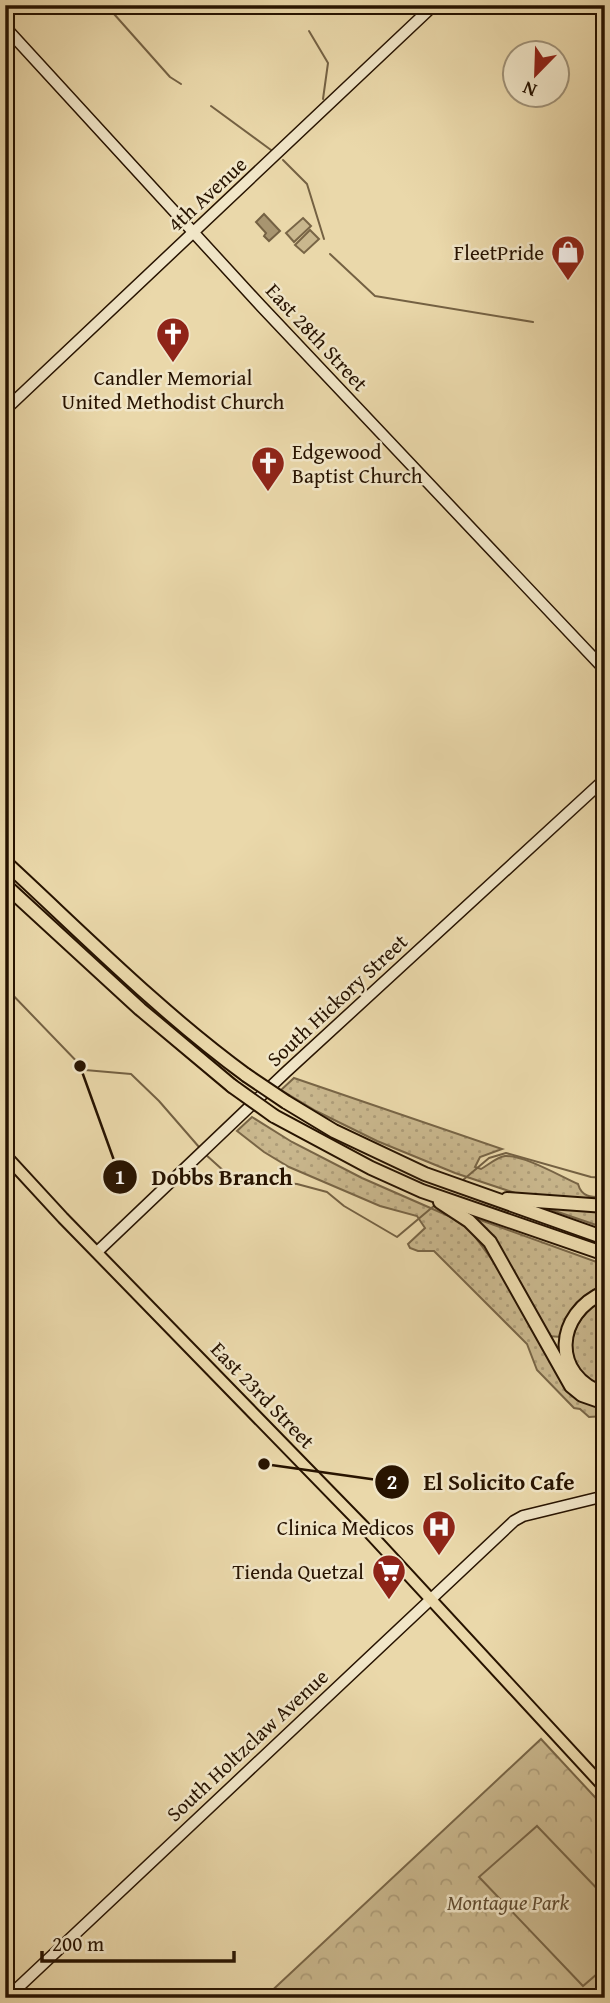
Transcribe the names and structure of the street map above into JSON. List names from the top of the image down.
{
  "streets": {
    "main road": ["East 23rd Street"],
    "street": [
      "4th Avenue",
      "East 28th Street",
      "South Hickory Street",
      "South Holtzclaw Avenue"
    ]
  },
  "crossings": [
    ["4th Avenue", "East 28th Street"],
    ["South Hickory Street", "East 23rd Street"],
    ["East 23rd Street", "South Holtzclaw Avenue"]
  ],
  "parks": ["Montague Park"],
  "places": {
    "shop": ["FleetPride"],
    "church": ["Candler Memorial United Methodist Church", "Edgewood Baptist Church"],
    "other": ["Dobbs Branch", "El Solicito Cafe"],
    "hospital": ["Clinica Medicos"],
    "supermarket": ["Tienda Quetzal"]
  },
  "scale_bar": "200 m",
  "north": "bottom left"
}
